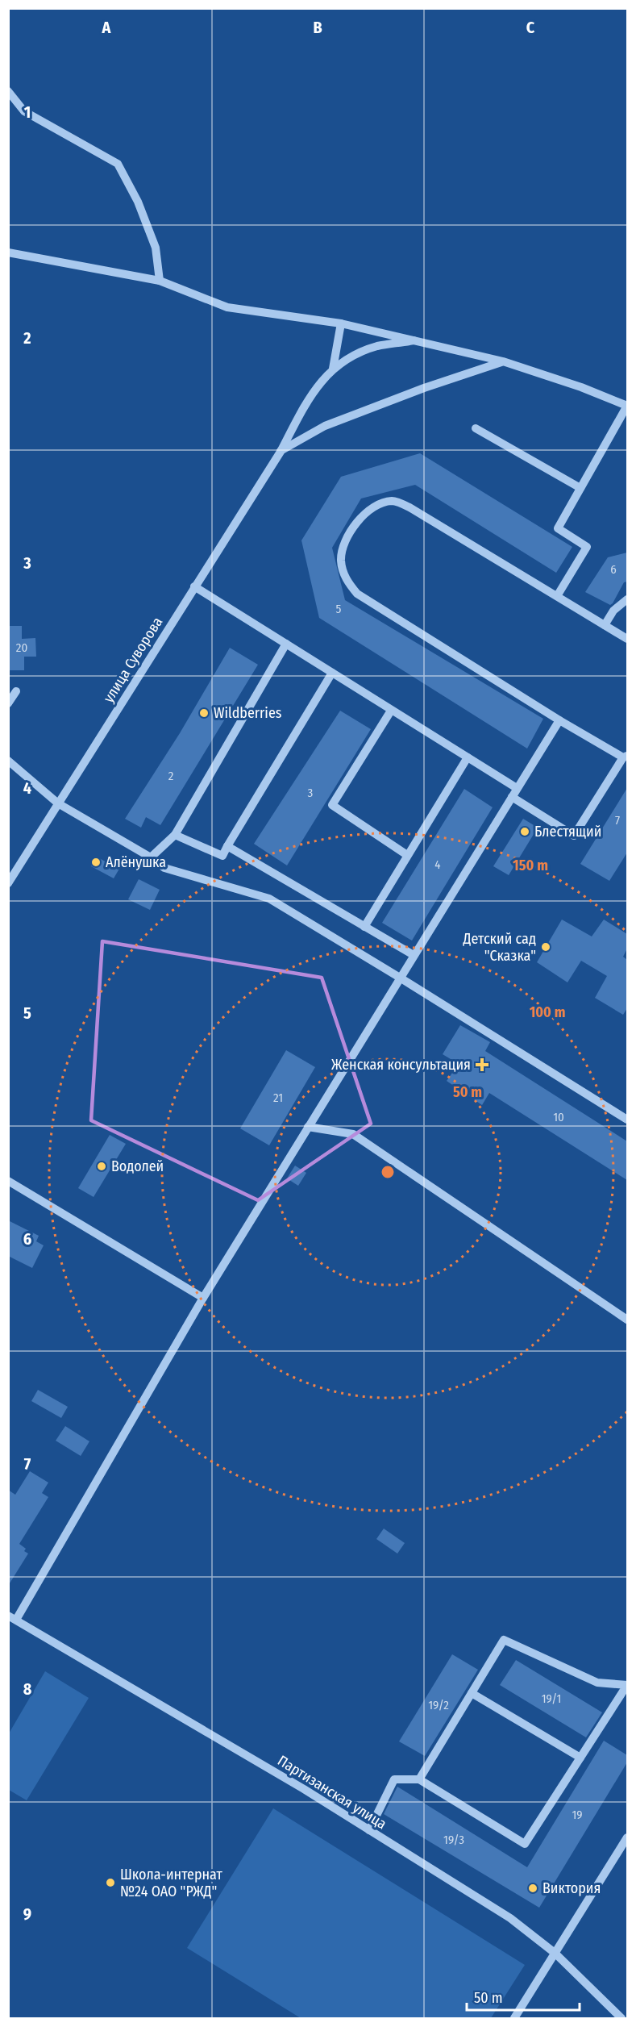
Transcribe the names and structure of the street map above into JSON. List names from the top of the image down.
{
  "streets": {
    "street": ["улица Суворова", "Партизанская улица"]
  },
  "places": {
    "other": [
      "Wildberries",
      "Блестящий",
      "Алёнушка",
      "Детский сад \"Сказка\"",
      "Водолей",
      "Школа-интернат №24 ОАО \"РЖД\"",
      "Виктория"
    ],
    "health": ["Женская консультация"]
  },
  "house_numbers": [
    "6",
    "5",
    "20",
    "2",
    "3",
    "7",
    "4",
    "21",
    "10",
    "19/1",
    "19/2",
    "19",
    "19/3"
  ],
  "scale_bar": "50 m",
  "grid": {
    "columns": ["A", "B", "C"],
    "rows": [
      "1",
      "2",
      "3",
      "4",
      "5",
      "6",
      "7",
      "8",
      "9"
    ]
  },
  "rings": ["150 m", "100 m", "50 m"]
}
